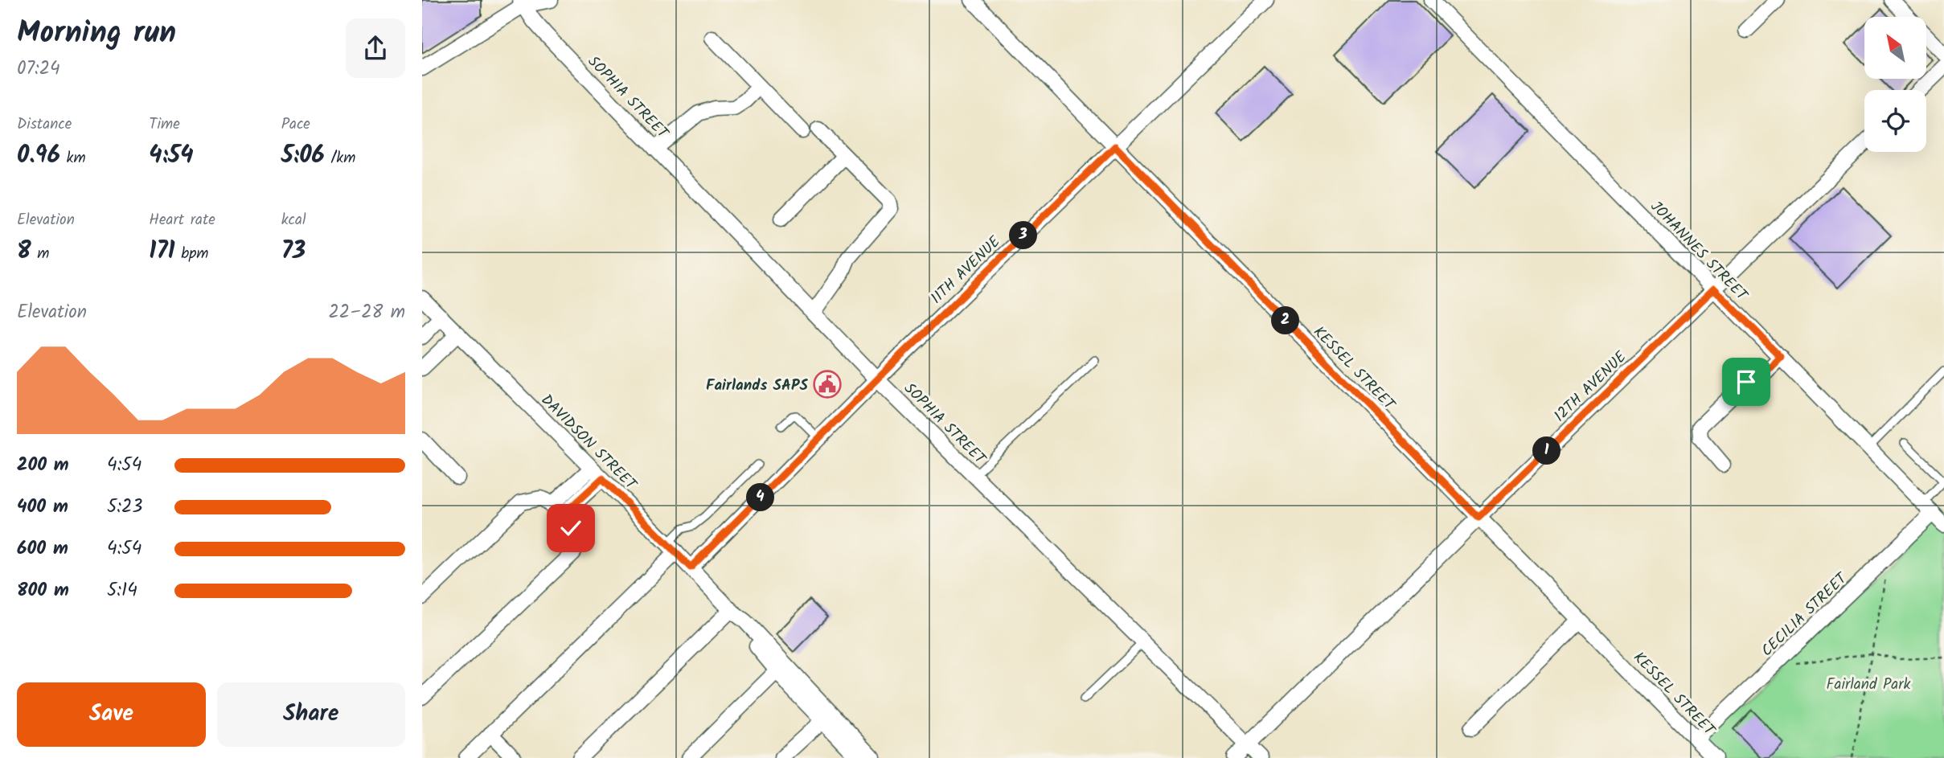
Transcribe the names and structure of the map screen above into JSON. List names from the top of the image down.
{
  "streets": {
    "street": [
      "SOPHIA STREET",
      "JOHANNES STREET",
      "11TH AVENUE",
      "KESSEL STREET",
      "12TH AVENUE",
      "DAVIDSON STREET",
      "CECILIA STREET"
    ]
  },
  "crossings": [
    ["SOPHIA STREET", "11TH AVENUE"],
    ["SOPHIA STREET", "12TH AVENUE"],
    ["JOHANNES STREET", "12TH AVENUE"],
    ["JOHANNES STREET", "CECILIA STREET"],
    ["11TH AVENUE", "KESSEL STREET"],
    ["11TH AVENUE", "DAVIDSON STREET"],
    ["KESSEL STREET", "12TH AVENUE"],
    ["KESSEL STREET", "CECILIA STREET"]
  ],
  "parks": ["Fairland Park"],
  "places": {
    "public building": ["Fairlands SAPS"]
  },
  "north": "top left",
  "page": {
    "heading": ["Morning run", "07:24"],
    "stats": [
      ["Distance", "0.96 km"],
      ["Time", "4:54"],
      ["Pace", "5:06 /km"],
      ["Elevation", "8 m"],
      ["Heart rate", "171 bpm"],
      ["kcal", "73"]
    ],
    "pins": [
      "3",
      "2",
      "1",
      "4"
    ],
    "chart": ["Elevation", "22–28 m"],
    "list": [
      {
        "name": "200 m",
        "note": "4:54"
      },
      {
        "name": "400 m",
        "note": "5:23"
      },
      {
        "name": "600 m",
        "note": "4:54"
      },
      {
        "name": "800 m",
        "note": "5:14"
      }
    ],
    "buttons": ["Save", "Share"]
  }
}
